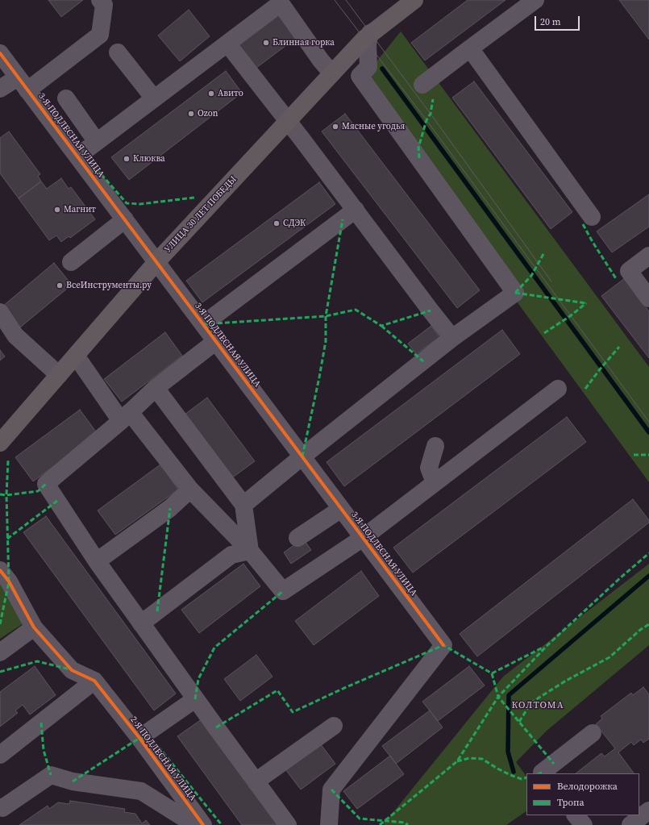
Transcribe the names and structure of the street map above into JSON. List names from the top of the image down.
{
  "streets": {
    "main road": ["УЛИЦА 30 ЛЕТ ПОБЕДЫ"],
    "street": ["3-Я ПОДЛЕСНАЯ УЛИЦА", "2-Я ПОДЛЕСНАЯ УЛИЦА"]
  },
  "crossings": [
    ["3-Я ПОДЛЕСНАЯ УЛИЦА", "УЛИЦА 30 ЛЕТ ПОБЕДЫ"]
  ],
  "districts": ["КОЛТОМА"],
  "places": [
    "Блинная горка",
    "Авито",
    "Ozon",
    "Мясные угодья",
    "Клюква",
    "Магнит",
    "СДЭК",
    "ВсеИнструменты.ру"
  ],
  "legend": ["Велодорожка", "Тропа"],
  "scale_bar": "20 m"
}
